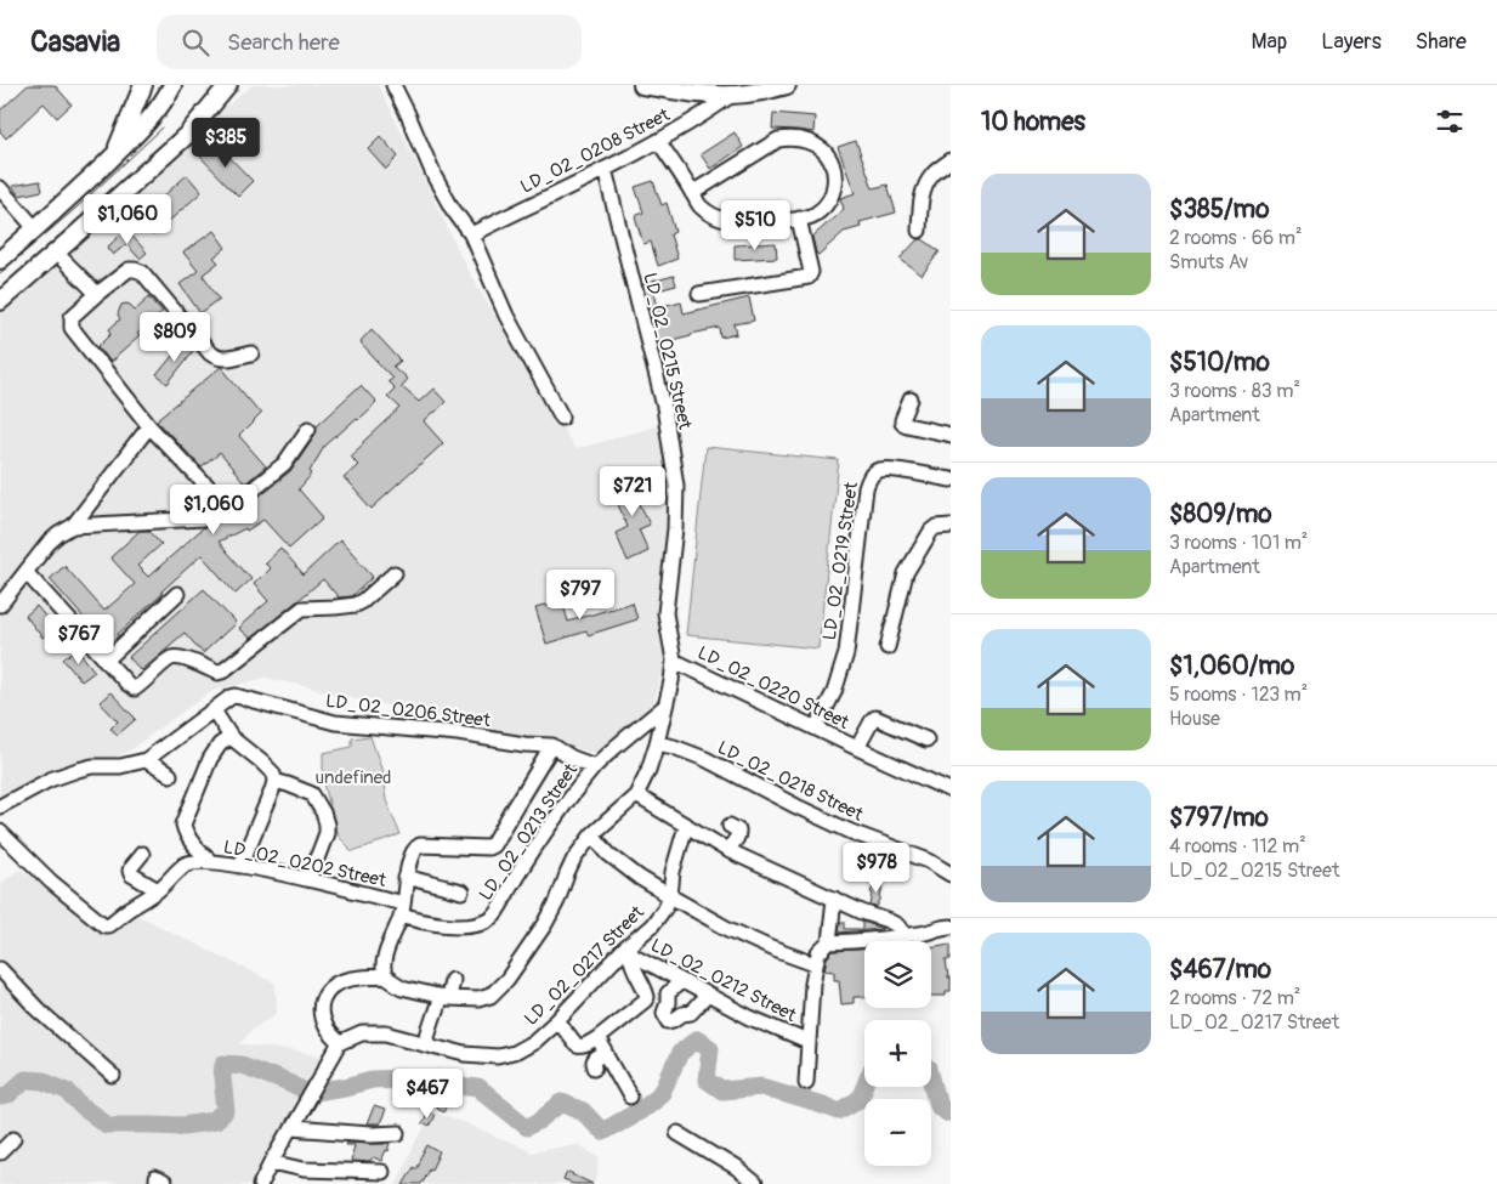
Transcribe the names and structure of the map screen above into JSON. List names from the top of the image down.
{
  "streets": {
    "street": [
      "LD_02_0208 Street",
      "LD_02_0215 Street",
      "LD_02_0219 Street",
      "LD_02_0220 Street",
      "LD_02_0206 Street",
      "LD_02_0218 Street",
      "LD_02_0213 Street",
      "LD_02_0202 Street",
      "LD_02_0217 Street",
      "LD_02_0212 Street"
    ]
  },
  "crossings": [
    ["LD_02_0208 Street", "LD_02_0215 Street"],
    ["LD_02_0215 Street", "LD_02_0220 Street"],
    ["LD_02_0215 Street", "LD_02_0218 Street"],
    ["LD_02_0215 Street", "LD_02_0213 Street"],
    ["LD_02_0219 Street", "LD_02_0220 Street"],
    ["LD_02_0213 Street", "LD_02_0202 Street"],
    ["LD_02_0217 Street", "LD_02_0212 Street"]
  ],
  "parks": ["undefined"],
  "page": {
    "header": "Casavia",
    "search": "Search here",
    "nav": ["Map", "Layers", "Share"],
    "heading": "10 homes",
    "price": [
      "$385",
      "$1,060",
      "$510",
      "$809",
      "$721",
      "$1,060",
      "$797",
      "$767",
      "$978",
      "$467"
    ],
    "list": [
      {
        "name": "$385/mo",
        "note": "2 rooms · 66 m² · Smuts Av"
      },
      {
        "name": "$510/mo",
        "note": "3 rooms · 83 m² · Apartment"
      },
      {
        "name": "$809/mo",
        "note": "3 rooms · 101 m² · Apartment"
      },
      {
        "name": "$1,060/mo",
        "note": "5 rooms · 123 m² · House"
      },
      {
        "name": "$797/mo",
        "note": "4 rooms · 112 m² · LD_02_0215 Street"
      },
      {
        "name": "$467/mo",
        "note": "2 rooms · 72 m² · LD_02_0217 Street"
      }
    ],
    "map_buttons": ["+", "−"]
  }
}
